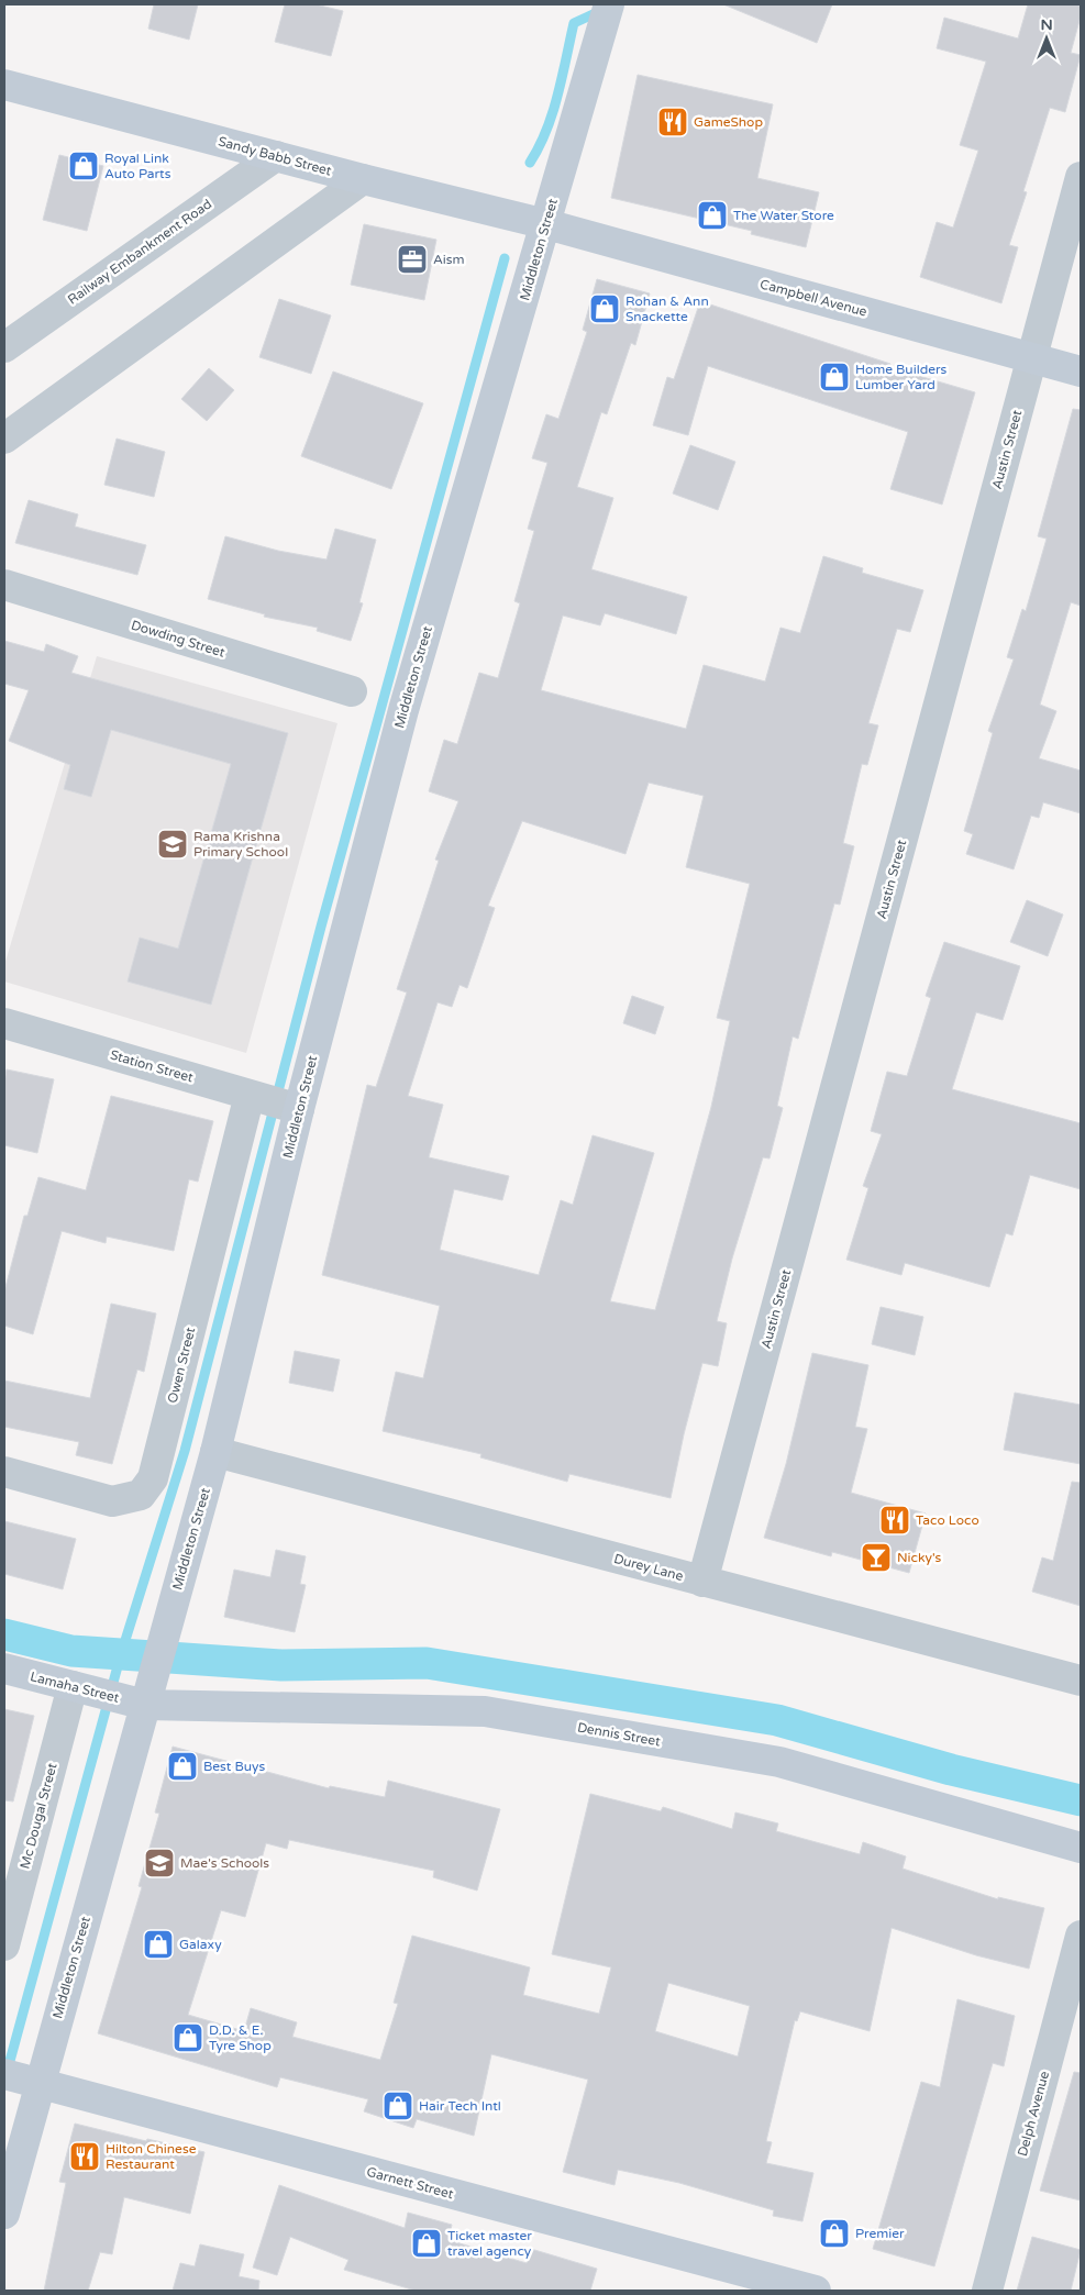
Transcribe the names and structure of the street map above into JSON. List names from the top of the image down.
{
  "streets": {
    "street": [
      "Sandy Babb Street",
      "Middleton Street",
      "Railway Embankment Road",
      "Campbell Avenue",
      "Austin Street",
      "Dowding Street",
      "Station Street",
      "Owen Street",
      "Durey Lane",
      "Lamaha Street",
      "Dennis Street",
      "Mc Dougal Street",
      "Delph Avenue",
      "Garnett Street"
    ]
  },
  "crossings": [
    ["Sandy Babb Street", "Middleton Street"],
    ["Sandy Babb Street", "Railway Embankment Road"],
    ["Sandy Babb Street", "Campbell Avenue"],
    ["Middleton Street", "Campbell Avenue"],
    ["Middleton Street", "Station Street"],
    ["Middleton Street", "Durey Lane"],
    ["Middleton Street", "Lamaha Street"],
    ["Middleton Street", "Dennis Street"],
    ["Middleton Street", "Garnett Street"],
    ["Campbell Avenue", "Austin Street"],
    ["Austin Street", "Durey Lane"],
    ["Station Street", "Owen Street"],
    ["Lamaha Street", "Dennis Street"],
    ["Lamaha Street", "Mc Dougal Street"]
  ],
  "places": {
    "restaurant": ["GameShop", "Taco Loco", "Hilton Chinese Restaurant"],
    "shop": [
      "Royal Link Auto Parts",
      "The Water Store",
      "Rohan & Ann Snackette",
      "Home Builders Lumber Yard",
      "Best Buys",
      "Galaxy",
      "D.D. & E. Tyre Shop",
      "Hair Tech Intl",
      "Premier",
      "Ticket master travel agency"
    ],
    "office": ["Aism"],
    "school or university": ["Rama Krishna Primary School", "Mae's Schools"],
    "bar": ["Nicky's"]
  },
  "north": "top"
}
